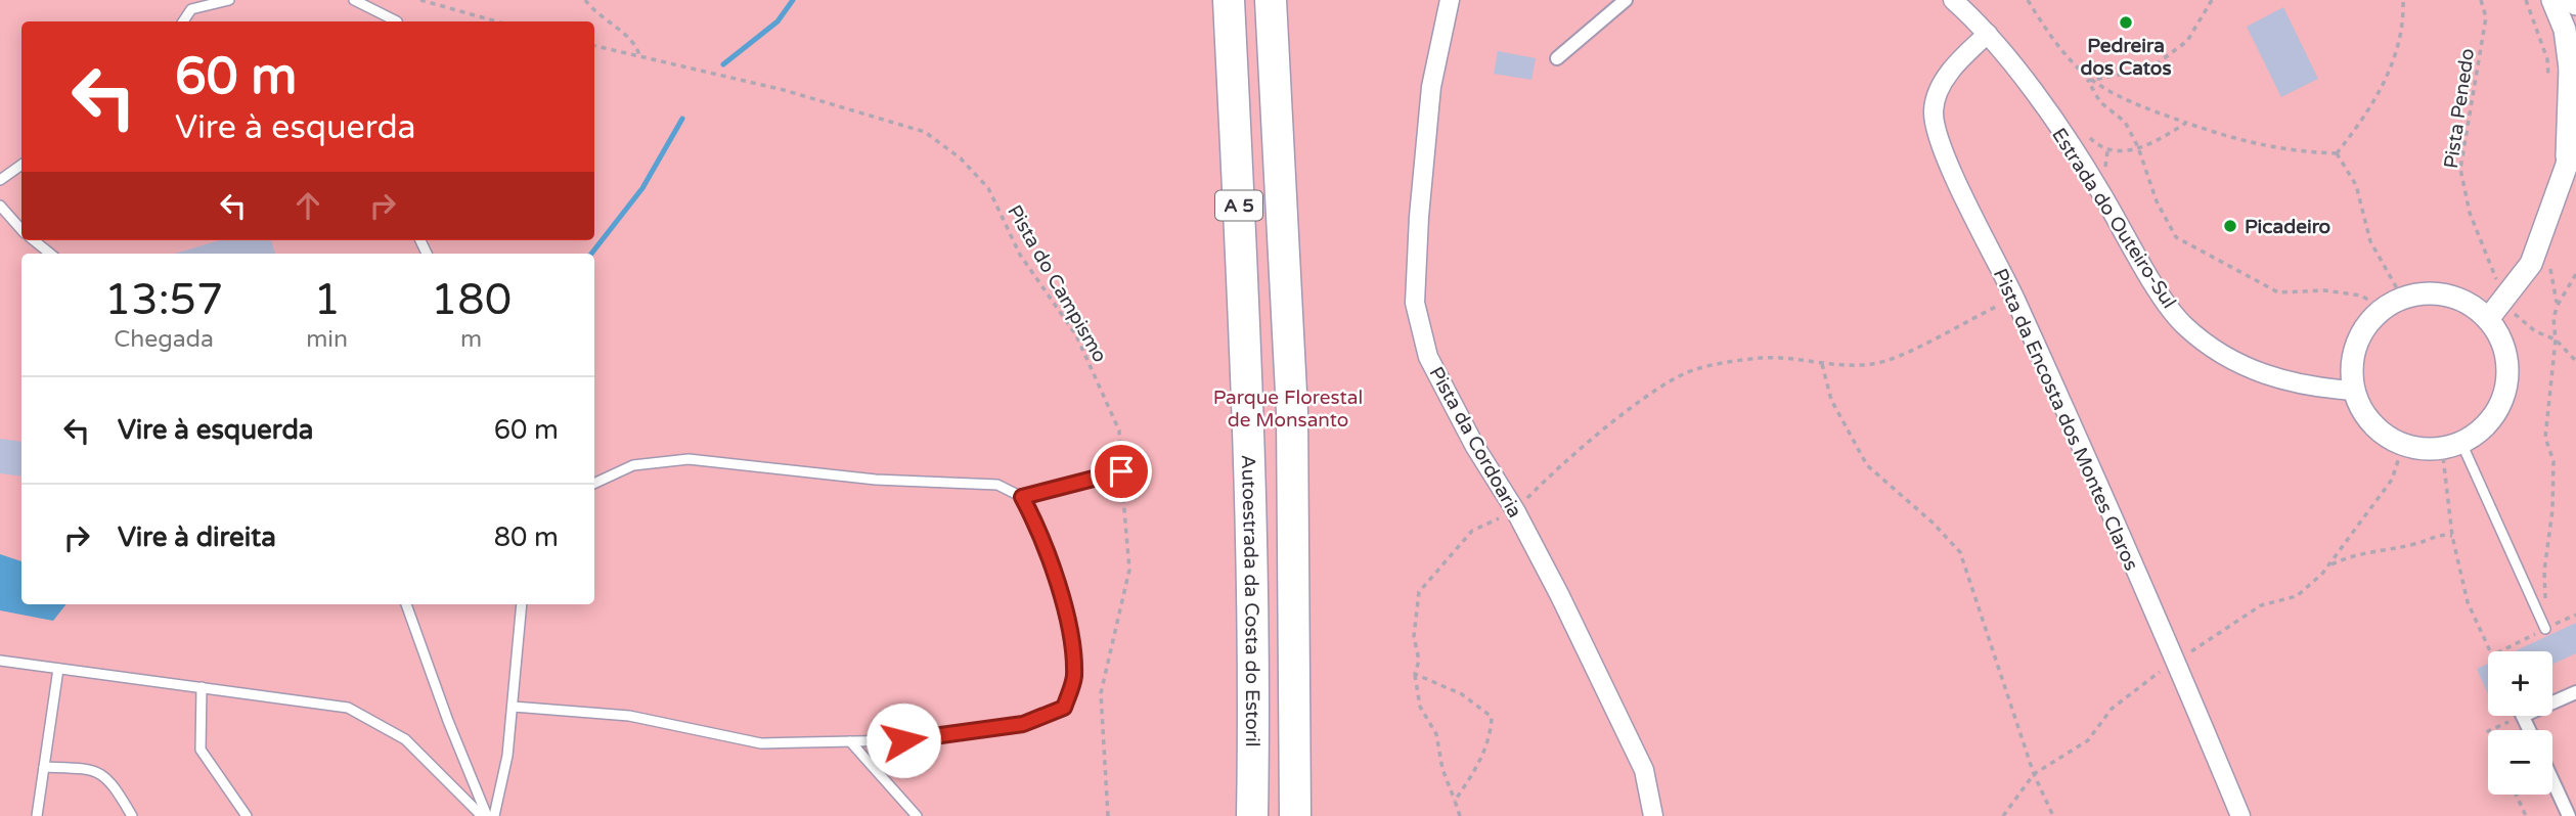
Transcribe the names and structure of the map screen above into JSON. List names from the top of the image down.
{
  "streets": {
    "highway": ["A 5", "Autoestrada da Costa do Estoril"],
    "street": ["Estrada do Outeiro-Sul", "Pista da Encosta dos Montes Claros", "Pista da Cordoaria"],
    "path": ["Pista Penedo", "Pista do Campismo"]
  },
  "crossings": [
    ["Estrada do Outeiro-Sul", "Pista da Encosta dos Montes Claros"]
  ],
  "parks": ["Parque Florestal de Monsanto"],
  "places": ["Pedreira dos Catos", "Picadeiro"],
  "page": {
    "turn": ["60 m", "Vire à esquerda"],
    "eta": [
      "13:57",
      "Chegada",
      "1",
      "min",
      "180",
      "m"
    ],
    "list": [
      {
        "name": "Vire à esquerda",
        "value": "60 m"
      },
      {
        "name": "Vire à direita",
        "value": "80 m"
      }
    ],
    "map_buttons": ["+", "−"]
  }
}
